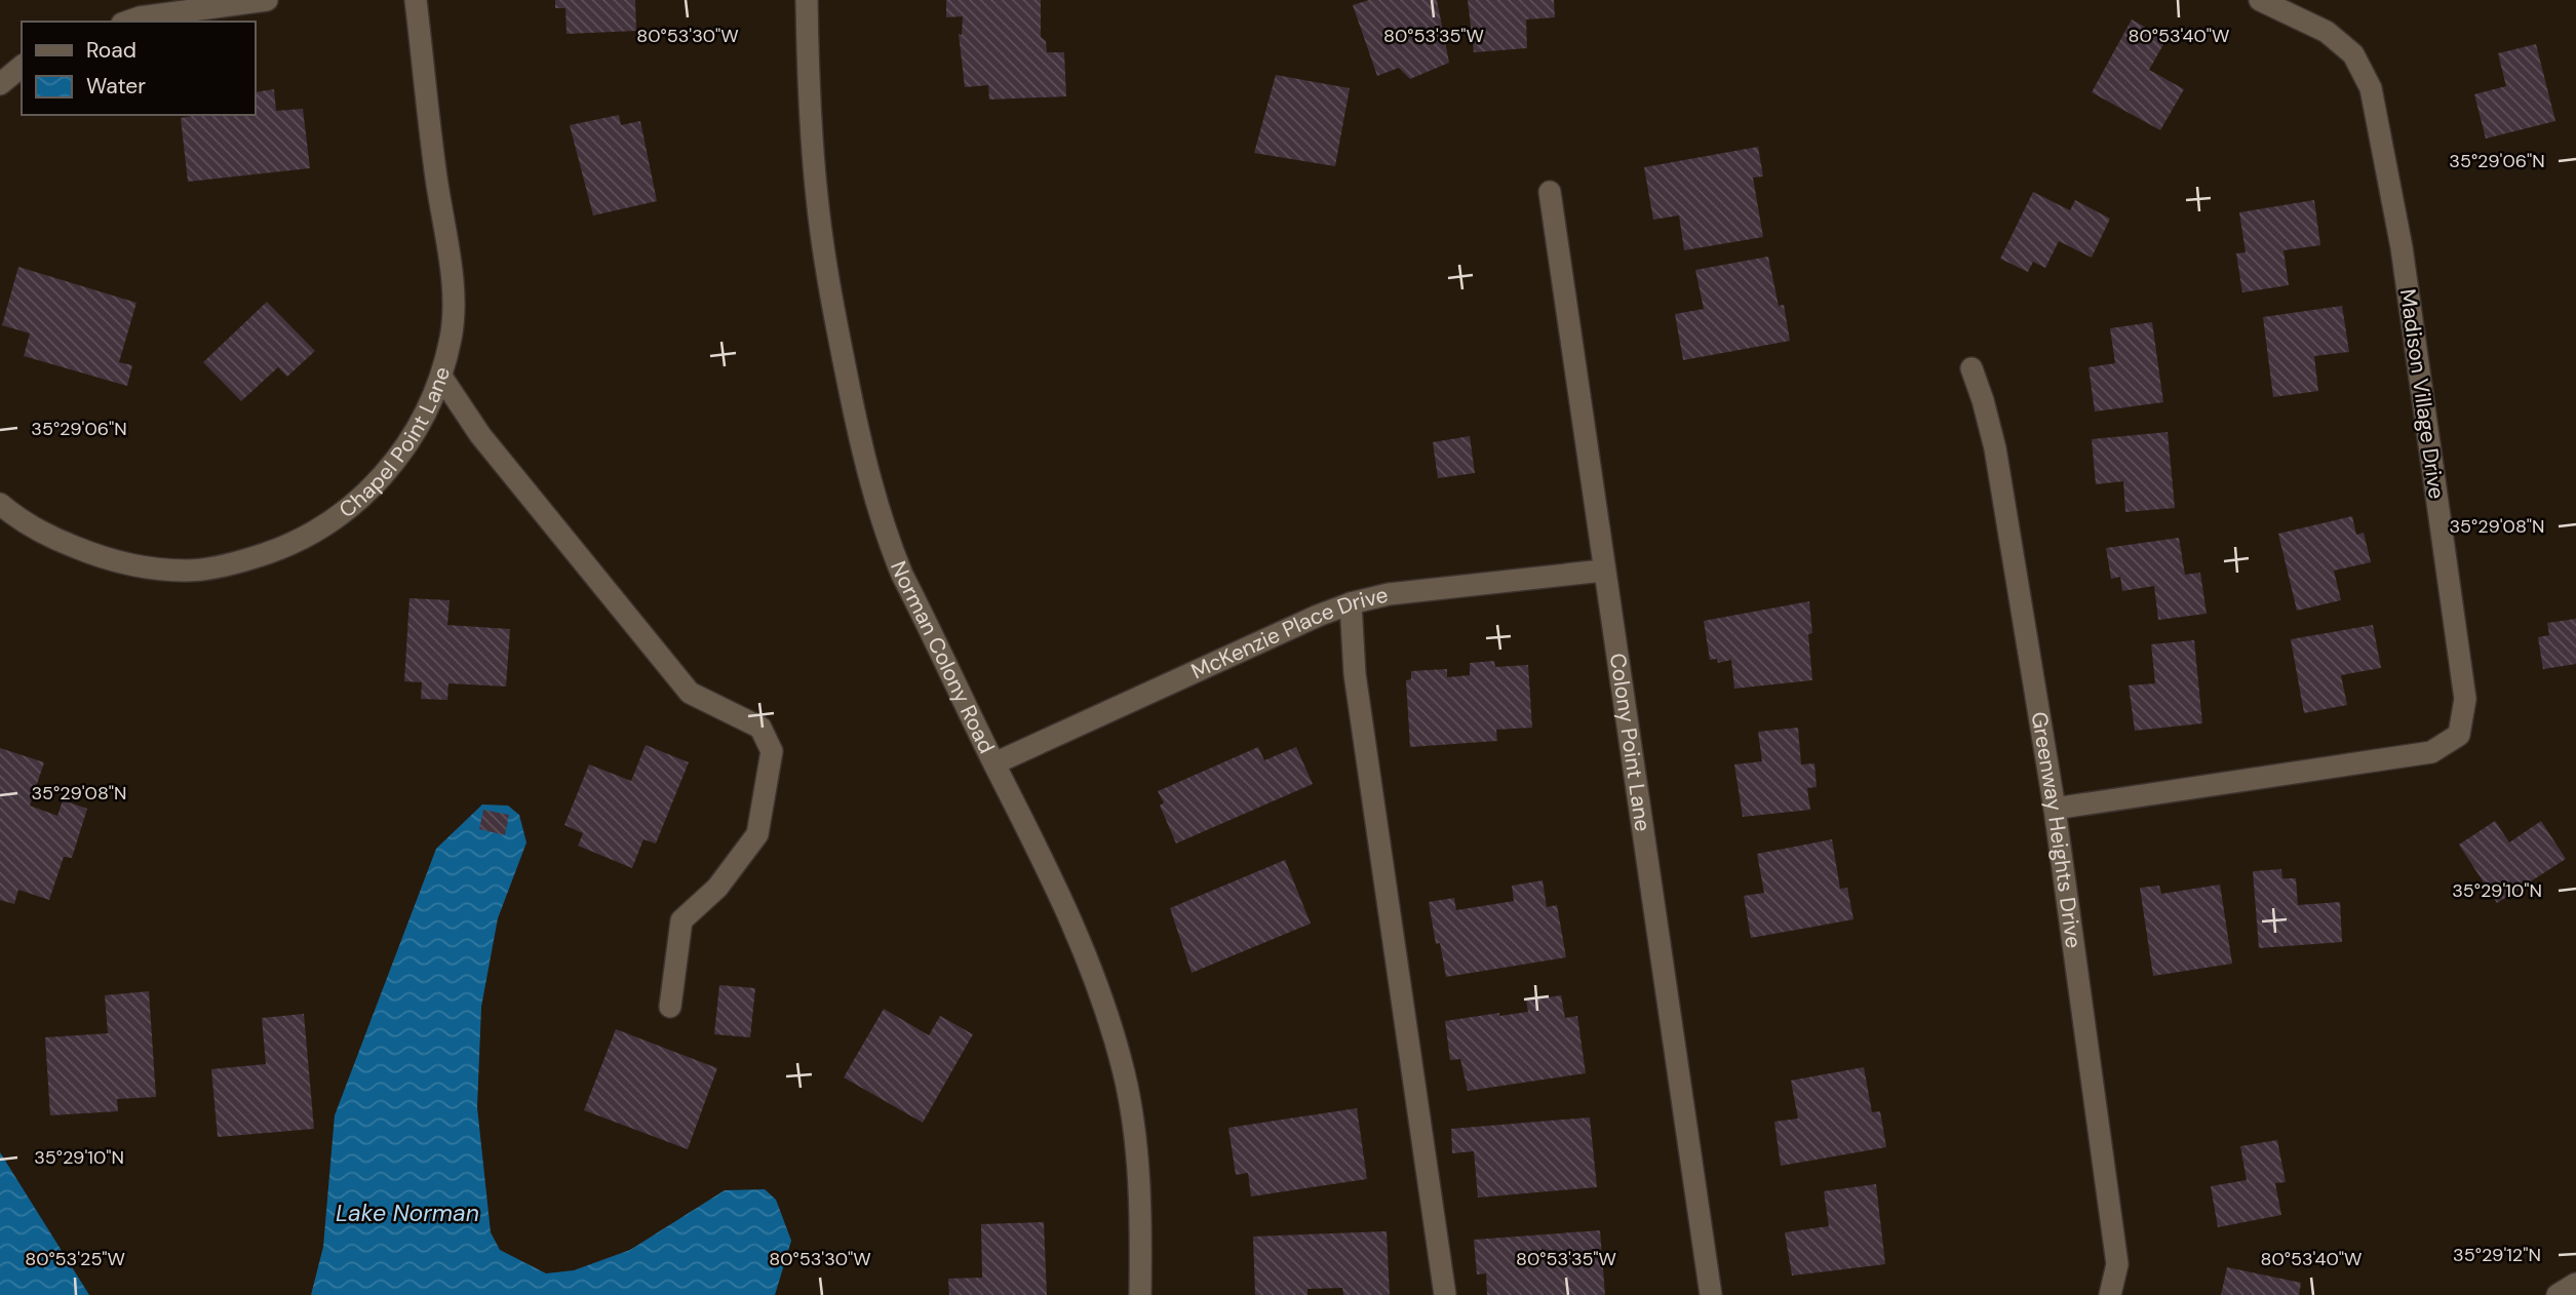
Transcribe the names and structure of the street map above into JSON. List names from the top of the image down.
{
  "streets": {
    "street": [
      "Madison Village Drive",
      "Chapel Point Lane",
      "McKenzie Place Drive",
      "Norman Colony Road",
      "Colony Point Lane",
      "Greenway Heights Drive"
    ]
  },
  "crossings": [
    ["Madison Village Drive", "Greenway Heights Drive"],
    ["McKenzie Place Drive", "Norman Colony Road"],
    ["McKenzie Place Drive", "Colony Point Lane"]
  ],
  "water": ["Lake Norman"],
  "legend": ["Road", "Water"],
  "coordinates": [
    "80°53'30\"W",
    "80°53'35\"W",
    "80°53'40\"W",
    "35°29'06\"N",
    "35°29'08\"N",
    "35°29'10\"N",
    "35°29'12\"N",
    "80°53'25\"W"
  ]
}
